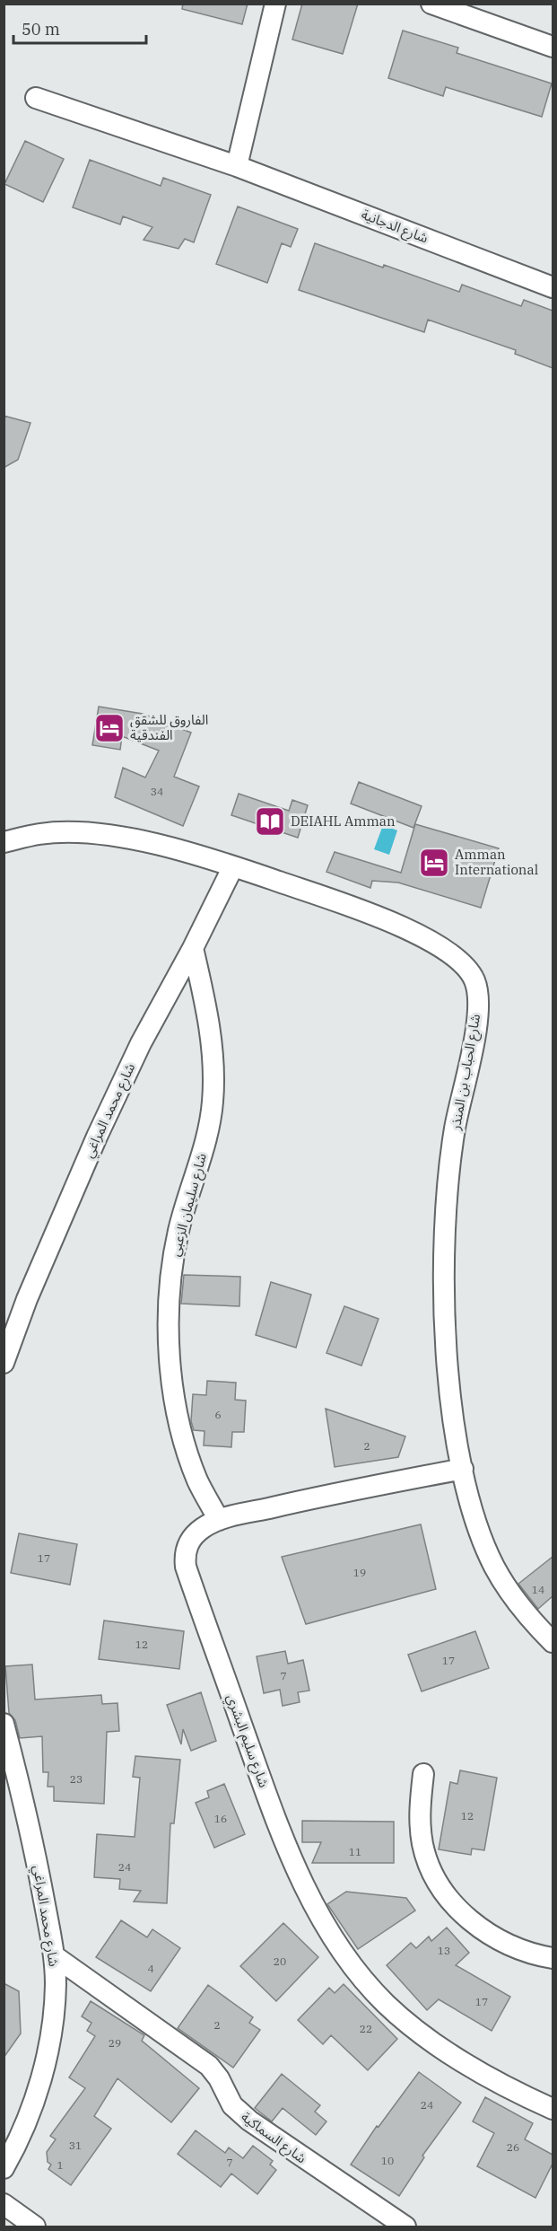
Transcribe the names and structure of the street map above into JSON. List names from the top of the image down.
{
  "streets": {
    "street": [
      "شارع الدجانية",
      "شارع الحباب بن المنذر",
      "شارع محمد المراغي",
      "شارع سليمان الزعبي",
      "شارع سليم البشري",
      "شارع السماكية"
    ]
  },
  "crossings": [
    ["شارع الحباب بن المنذر", "شارع محمد المراغي"],
    ["شارع الحباب بن المنذر", "شارع سليم البشري"],
    ["شارع محمد المراغي", "شارع سليمان الزعبي"],
    ["شارع محمد المراغي", "شارع السماكية"],
    ["شارع سليمان الزعبي", "شارع سليم البشري"]
  ],
  "places": {
    "hotel": ["الفاروق للشقق الفندقية", "Amman International"],
    "library": ["DEIAHL Amman"]
  },
  "house_numbers": [
    "34",
    "6",
    "2",
    "17",
    "19",
    "14",
    "12",
    "17",
    "7",
    "23",
    "12",
    "16",
    "11",
    "24",
    "13",
    "20",
    "4",
    "17",
    "2",
    "22",
    "29",
    "24",
    "31",
    "26",
    "10",
    "7",
    "1"
  ],
  "scale_bar": "50 m"
}
